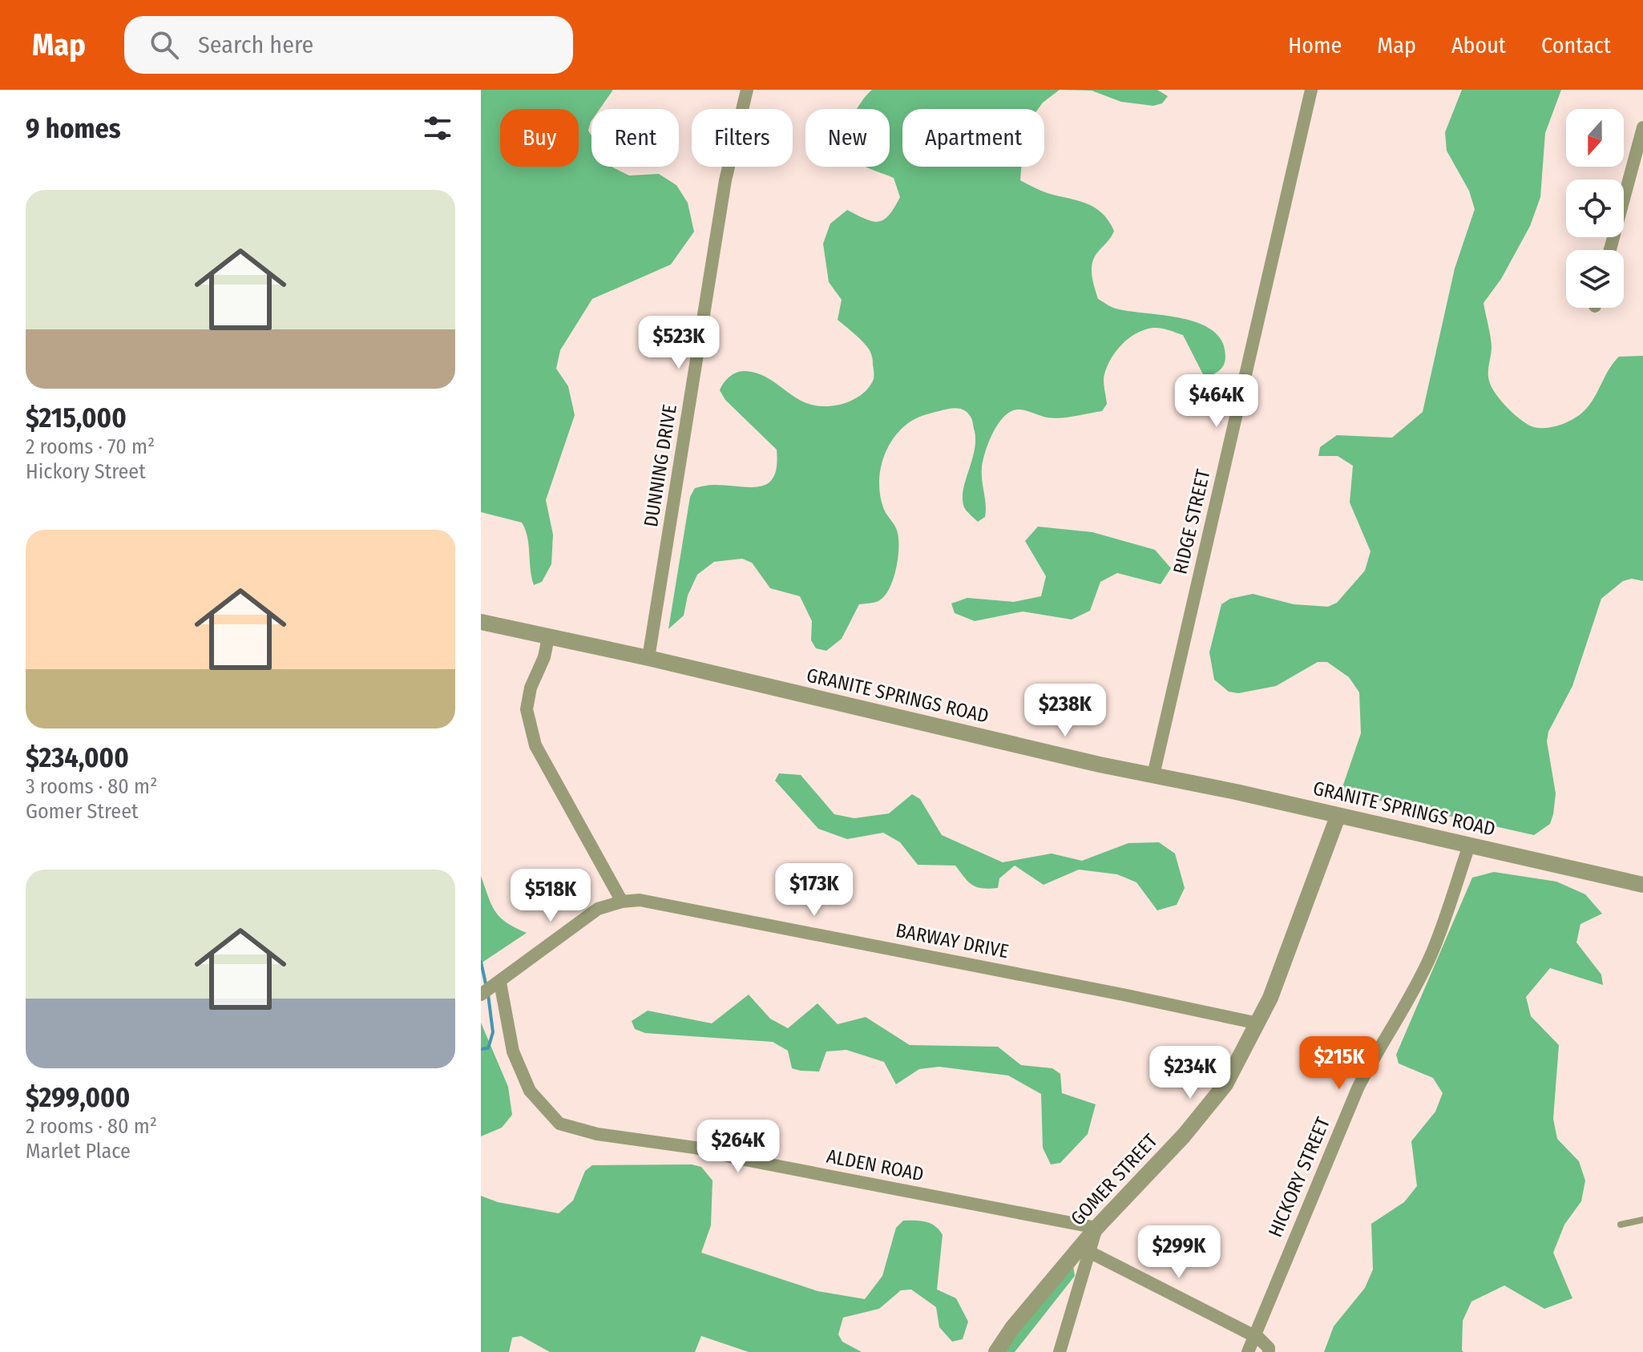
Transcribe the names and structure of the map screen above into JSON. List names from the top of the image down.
{
  "streets": {
    "street": [
      "DUNNING DRIVE",
      "RIDGE STREET",
      "GRANITE SPRINGS ROAD",
      "BARWAY DRIVE",
      "ALDEN ROAD",
      "HICKORY STREET",
      "GOMER STREET"
    ]
  },
  "crossings": [
    ["DUNNING DRIVE", "GRANITE SPRINGS ROAD"],
    ["RIDGE STREET", "GRANITE SPRINGS ROAD"],
    ["GRANITE SPRINGS ROAD", "HICKORY STREET"],
    ["GRANITE SPRINGS ROAD", "GOMER STREET"],
    ["BARWAY DRIVE", "GOMER STREET"],
    ["ALDEN ROAD", "GOMER STREET"]
  ],
  "north": "bottom",
  "page": {
    "header": "Map",
    "search": "Search here",
    "nav": [
      "Home",
      "Map",
      "About",
      "Contact"
    ],
    "heading": "9 homes",
    "chip": [
      "Buy",
      "Rent",
      "Filters",
      "New",
      "Apartment"
    ],
    "list": [
      {
        "name": "$215,000",
        "note": "2 rooms · 70 m² · Hickory Street"
      },
      {
        "name": "$234,000",
        "note": "3 rooms · 80 m² · Gomer Street"
      },
      {
        "name": "$299,000",
        "note": "2 rooms · 80 m² · Marlet Place"
      }
    ],
    "price": [
      "$523K",
      "$464K",
      "$238K",
      "$173K",
      "$518K",
      "$215K",
      "$234K",
      "$264K",
      "$299K"
    ]
  }
}
